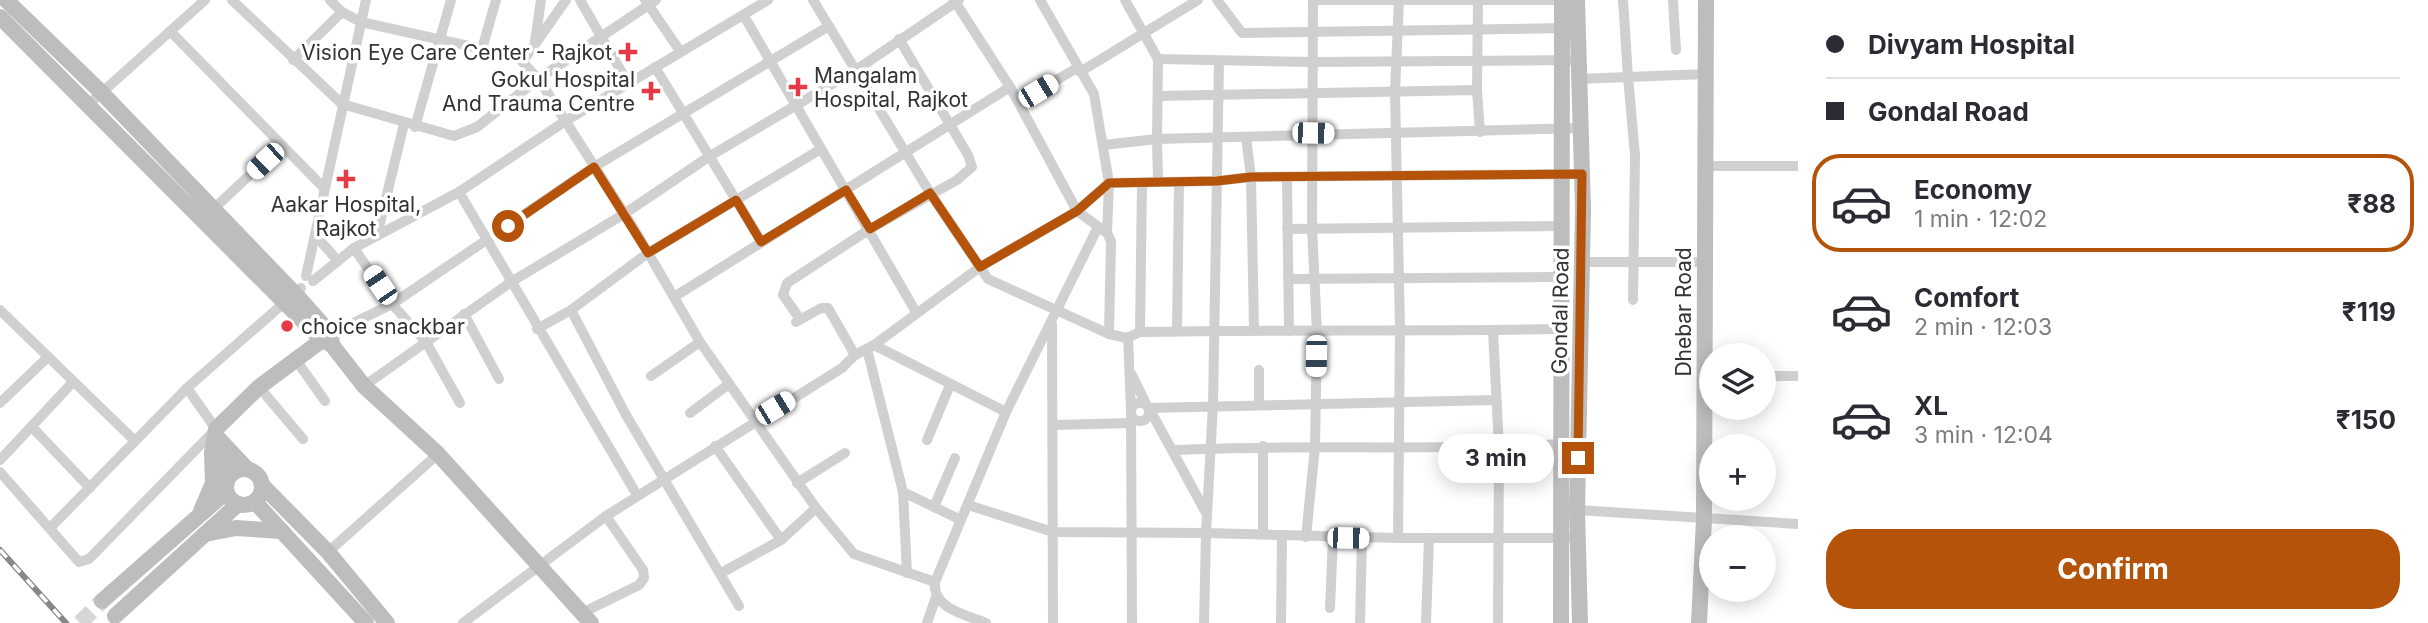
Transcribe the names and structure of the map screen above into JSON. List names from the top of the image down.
{
  "streets": {
    "main road": ["Gondal Road", "Dhebar Road"]
  },
  "places": {
    "health": [
      "Vision Eye Care Center - Rajkot",
      "Mangalam Hospital, Rajkot",
      "Gokul Hospital And Trauma Centre",
      "Aakar Hospital, Rajkot"
    ],
    "other": ["choice snackbar"]
  },
  "page": {
    "banner": ["Divyam Hospital", "Gondal Road"],
    "list": [
      {
        "name": "Economy",
        "note": "1 min · 12:02",
        "value": "₹88"
      },
      {
        "name": "Comfort",
        "note": "2 min · 12:03",
        "value": "₹119"
      },
      {
        "name": "XL",
        "note": "3 min · 12:04",
        "value": "₹150"
      }
    ],
    "map_buttons": ["+", "−"],
    "bubble": "3 min",
    "buttons": "Confirm"
  }
}
